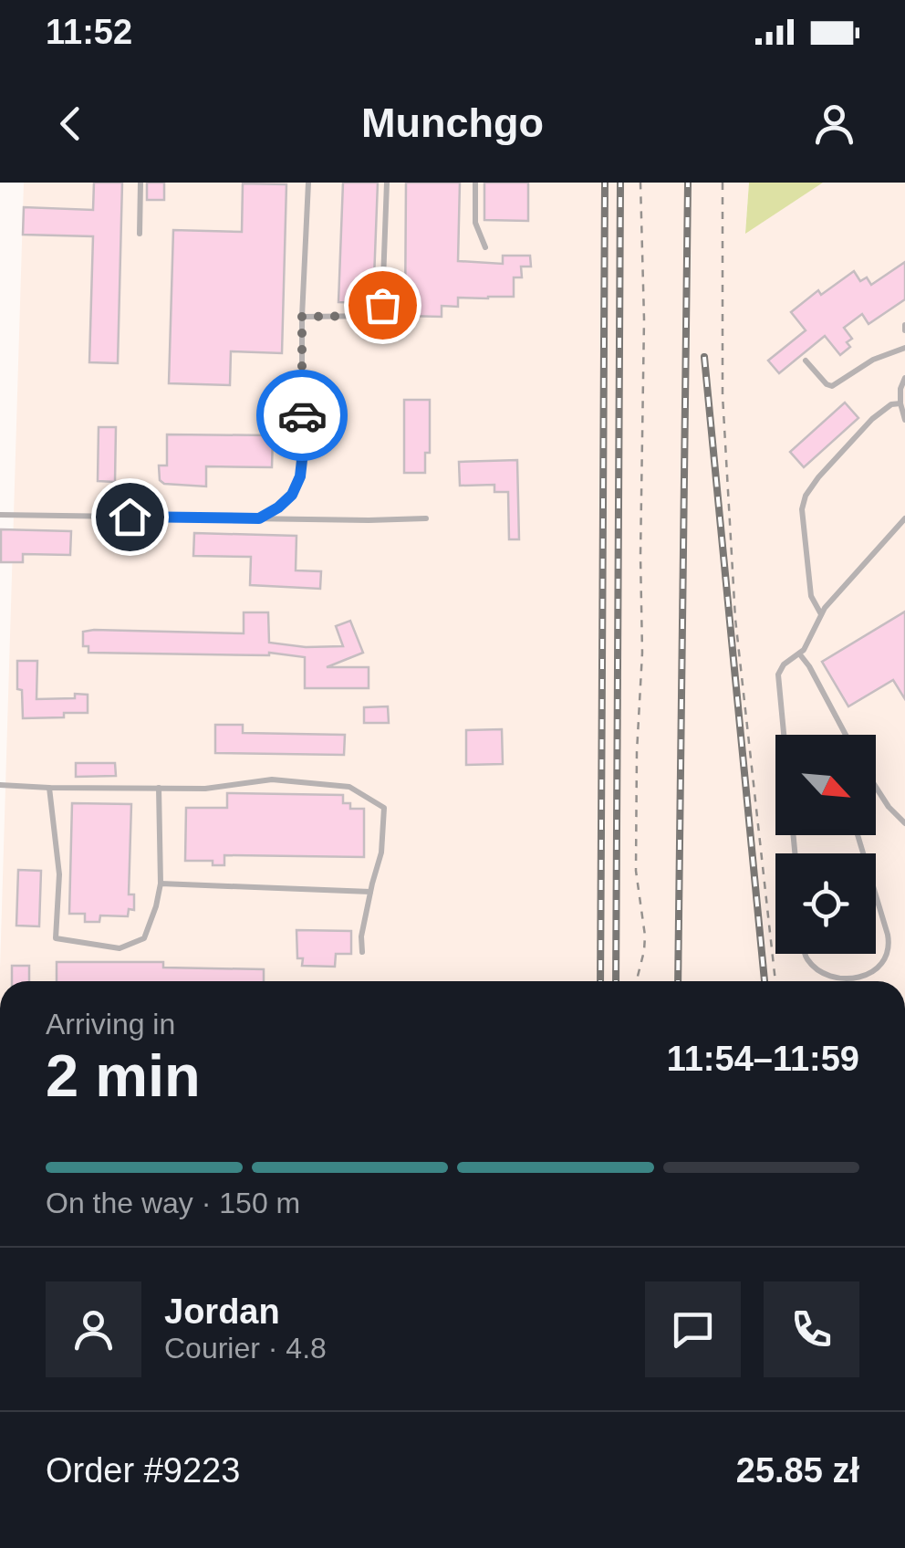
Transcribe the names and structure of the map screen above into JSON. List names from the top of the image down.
{
  "north": "bottom right",
  "page": {
    "status": "11:52",
    "header": "Munchgo",
    "heading": ["2 min", "Arriving in", "11:54–11:59"],
    "panel": [
      "Jordan",
      "Courier · 4.8",
      "Order #9223",
      "25.85 zł"
    ],
    "bar": "On the way · 150 m"
  }
}
